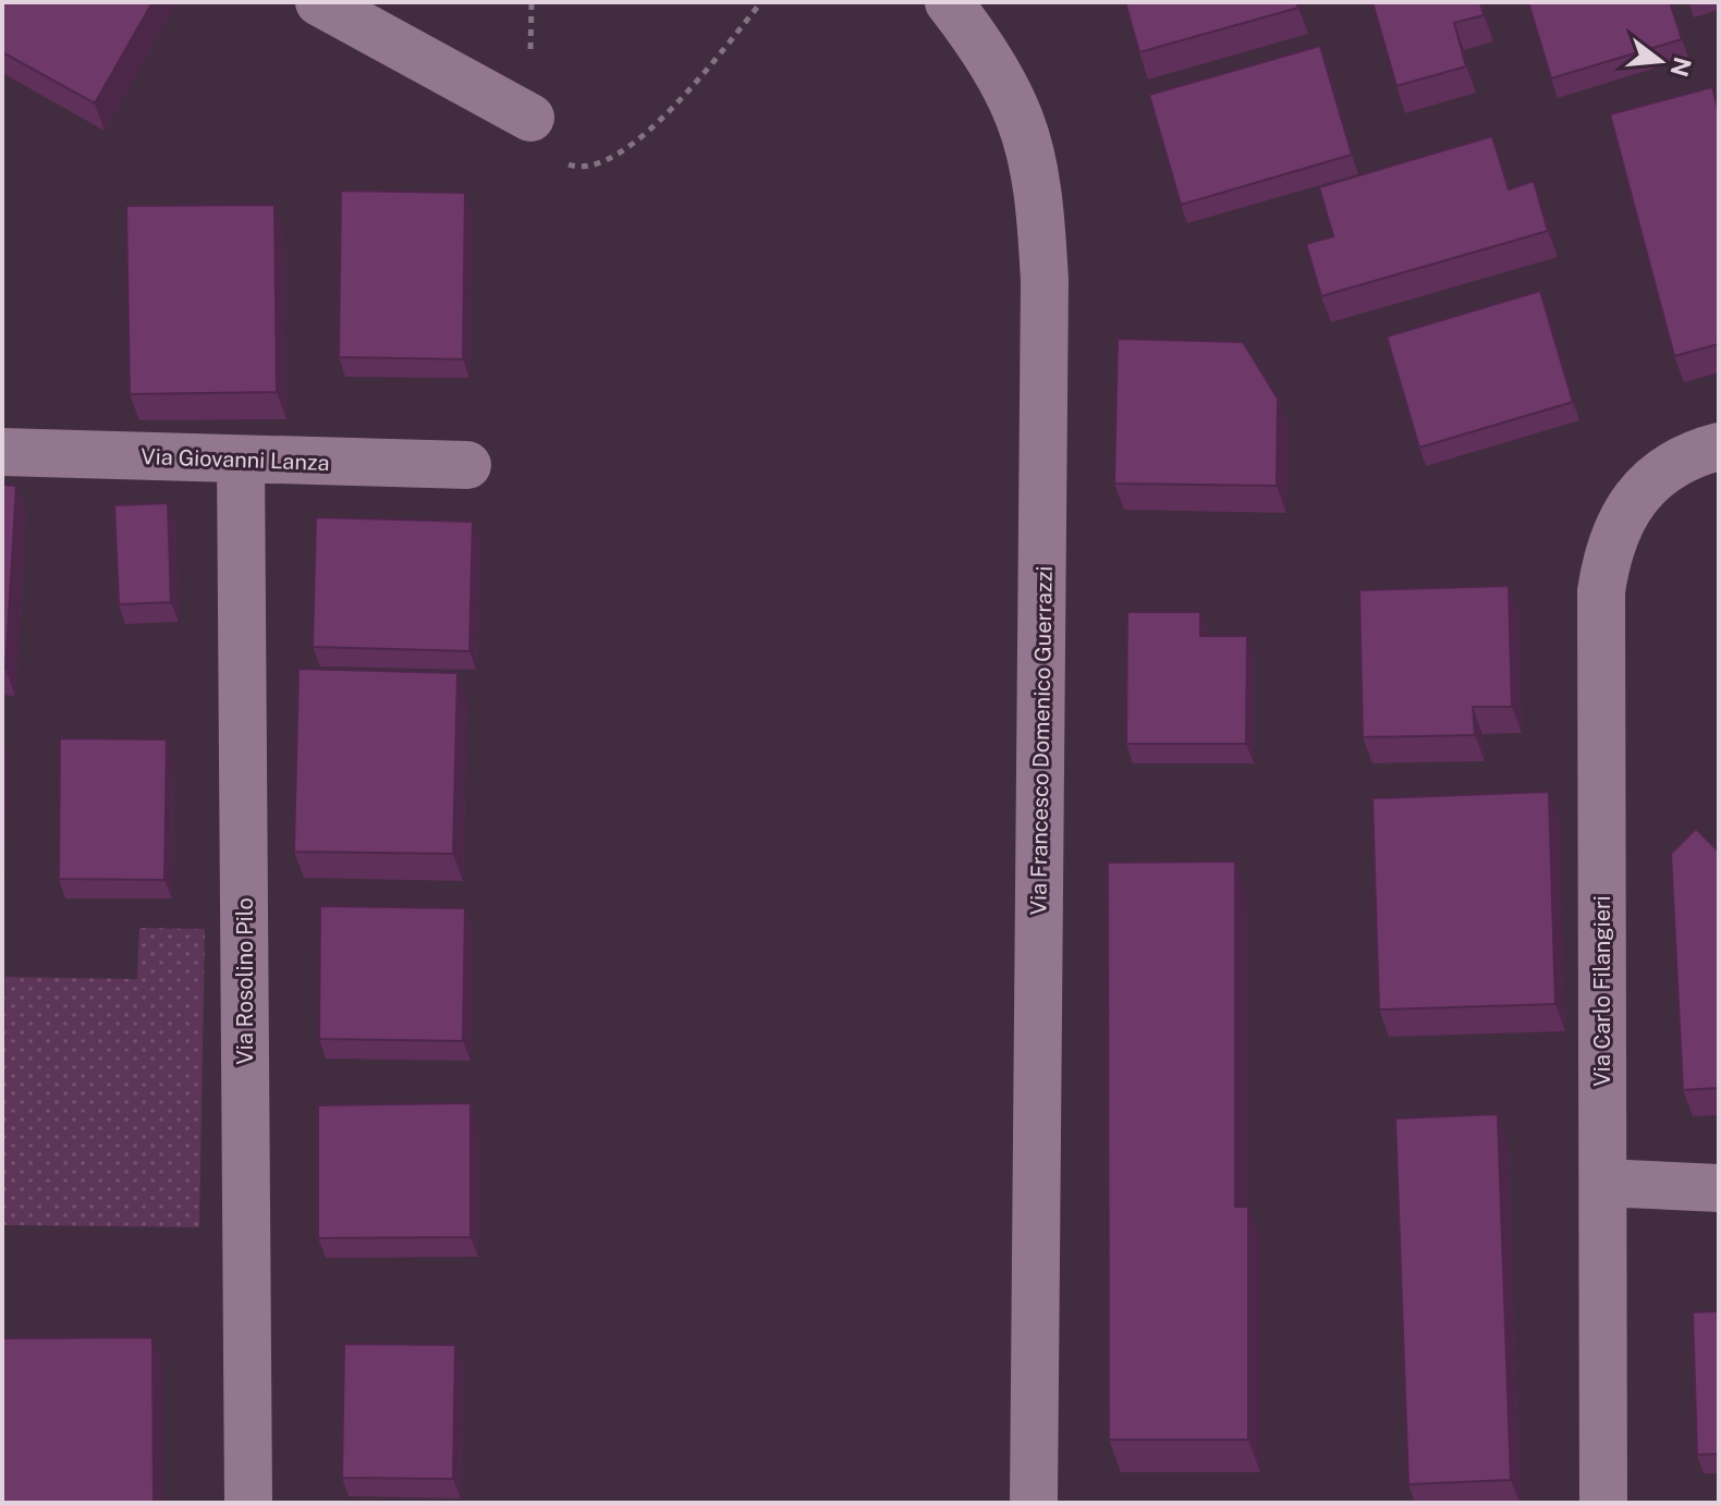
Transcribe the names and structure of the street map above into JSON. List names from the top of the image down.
{
  "streets": {
    "street": [
      "Via Giovanni Lanza",
      "Via Francesco Domenico Guerrazzi",
      "Via Rosolino Pilo",
      "Via Carlo Filangieri"
    ]
  },
  "crossings": [
    ["Via Giovanni Lanza", "Via Rosolino Pilo"]
  ],
  "north": "right"
}
